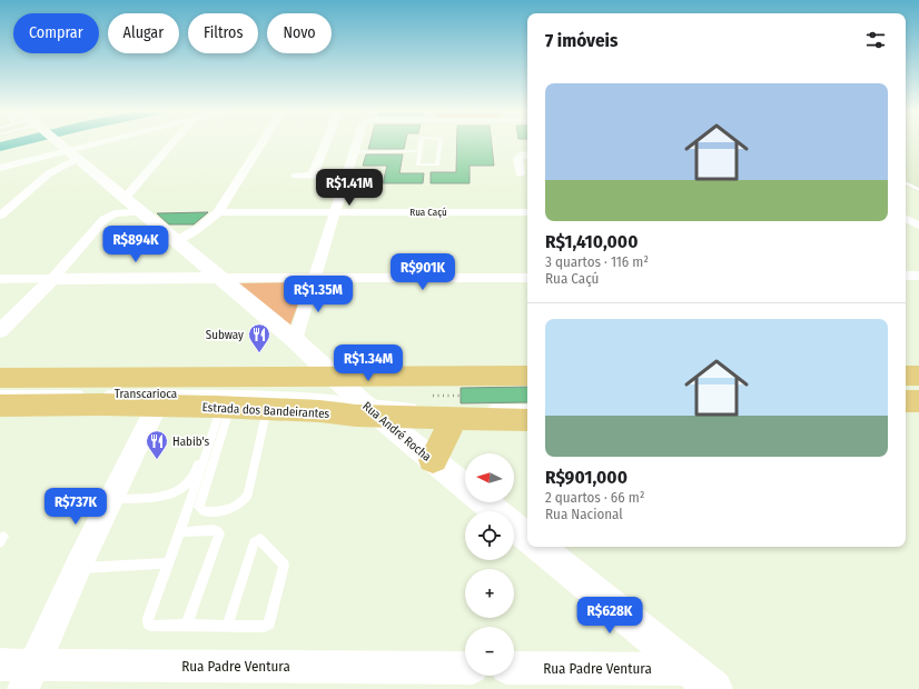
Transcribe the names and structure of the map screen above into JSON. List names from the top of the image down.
{
  "streets": {
    "main road": ["Estrada dos Bandeirantes", "Rua André Rocha"],
    "street": ["Rua Caçú", "Rua Padre Ventura"],
    "lane": ["Transcarioca"]
  },
  "crossings": [
    ["Transcarioca", "Estrada dos Bandeirantes"],
    ["Transcarioca", "Rua André Rocha"],
    ["Estrada dos Bandeirantes", "Rua André Rocha"]
  ],
  "places": {
    "restaurant": ["Subway", "Habib's"]
  },
  "north": "left",
  "page": {
    "chip": [
      "Comprar",
      "Alugar",
      "Filtros",
      "Novo"
    ],
    "heading": "7 imóveis",
    "list": [
      {
        "name": "R$1,410,000",
        "note": "3 quartos · 116 m² · Rua Caçú"
      },
      {
        "name": "R$901,000",
        "note": "2 quartos · 66 m² · Rua Nacional"
      }
    ],
    "price": [
      "R$1.41M",
      "R$894K",
      "R$901K",
      "R$1.35M",
      "R$1.34M",
      "R$737K",
      "R$628K"
    ],
    "map_buttons": ["+", "−"]
  }
}
